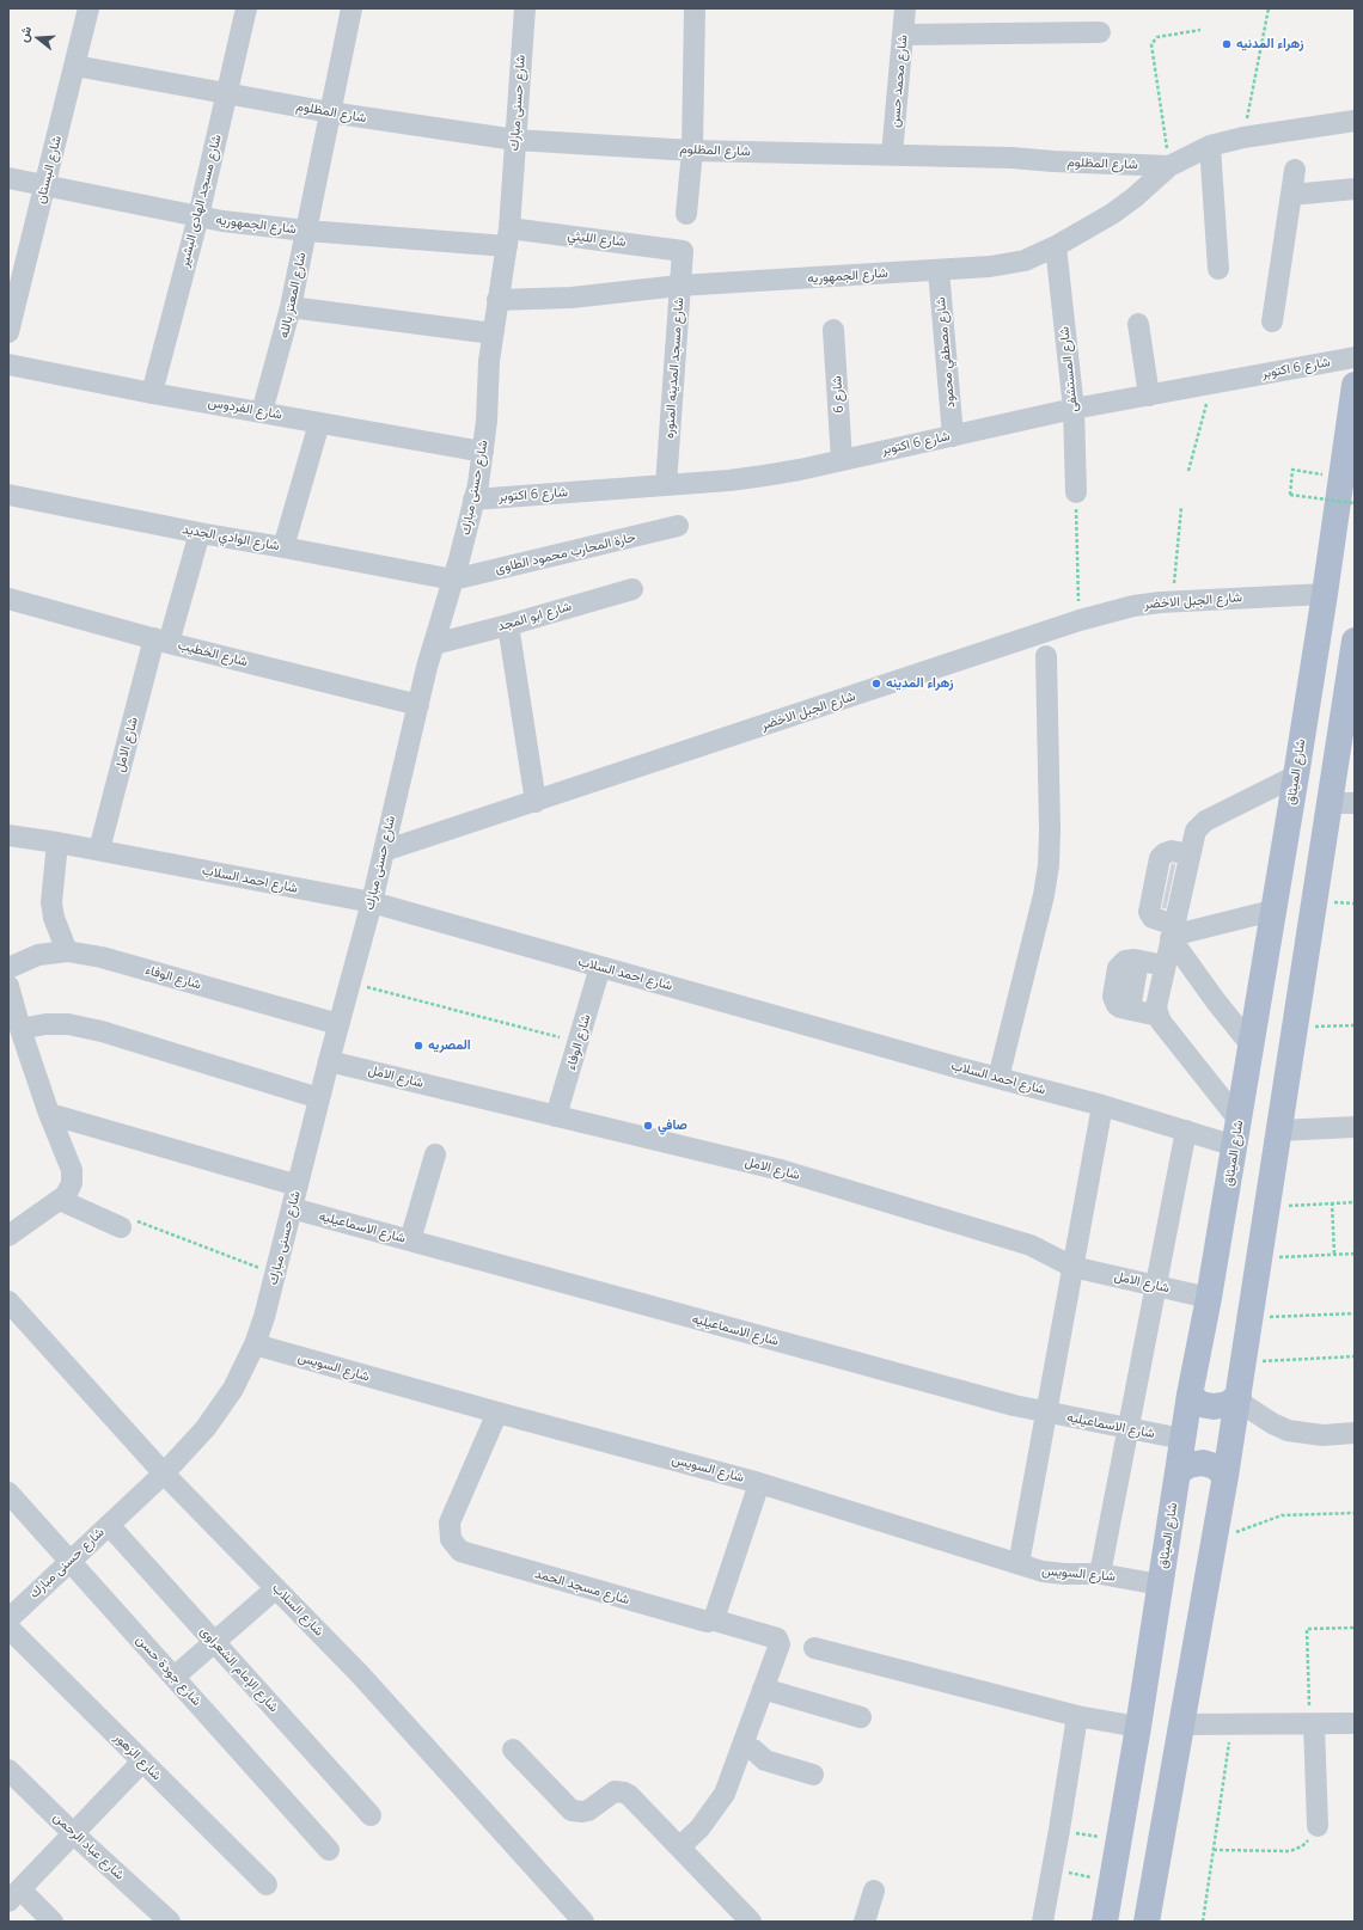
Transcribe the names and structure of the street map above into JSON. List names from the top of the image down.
{
  "streets": {
    "main road": ["شارع الميثاق"],
    "street": [
      "شارع محمد حسن",
      "شارع حسنى مبارك",
      "شارع المظلوم",
      "شارع البستان",
      "شارع مسجد الهادى البشير",
      "شارع الجمهوريه",
      "شارع الليثي",
      "شارع المعتز بالله",
      "شارع مصطفي محمود",
      "شارع مسجد المدينه المنوره",
      "شارع 6 اكتوبر",
      "شارع المستشفى",
      "شارع 6",
      "شارع الفردوس",
      "شارع الوادي الجديد",
      "حارة المحارب محمود الطاوى",
      "شارع الجبل الاخضر",
      "شارع ابو المجد",
      "شارع الخطيب",
      "شارع الامل",
      "شارع احمد السلاب",
      "شارع الوفاء",
      "شارع الاسماعيليه",
      "شارع السويس",
      "شارع مسجد الحمد",
      "شارع السلاب",
      "شارع الإمام الشعراوى",
      "شارع جودة حسن",
      "شارع الزهور",
      "شارع عباد الرحمن"
    ]
  },
  "crossings": [
    ["شارع محمد حسن", "شارع المظلوم"],
    ["شارع حسنى مبارك", "شارع المظلوم"],
    ["شارع حسنى مبارك", "شارع الجمهوريه"],
    ["شارع حسنى مبارك", "شارع الليثي"],
    ["شارع حسنى مبارك", "شارع 6 اكتوبر"],
    ["شارع حسنى مبارك", "شارع الفردوس"],
    ["شارع حسنى مبارك", "شارع الوادي الجديد"],
    ["شارع حسنى مبارك", "حارة المحارب محمود الطاوى"],
    ["شارع حسنى مبارك", "شارع الجبل الاخضر"],
    ["شارع حسنى مبارك", "شارع ابو المجد"],
    ["شارع حسنى مبارك", "شارع الخطيب"],
    ["شارع حسنى مبارك", "شارع الامل"],
    ["شارع حسنى مبارك", "شارع احمد السلاب"],
    ["شارع حسنى مبارك", "شارع الوفاء"],
    ["شارع حسنى مبارك", "شارع الاسماعيليه"],
    ["شارع حسنى مبارك", "شارع السويس"],
    ["شارع حسنى مبارك", "شارع السلاب"],
    ["شارع حسنى مبارك", "شارع الإمام الشعراوى"],
    ["شارع حسنى مبارك", "شارع جودة حسن"],
    ["شارع المظلوم", "شارع البستان"],
    ["شارع المظلوم", "شارع مسجد الهادى البشير"],
    ["شارع المظلوم", "شارع الجمهوريه"],
    ["شارع المظلوم", "شارع المعتز بالله"],
    ["شارع البستان", "شارع الجمهوريه"],
    ["شارع مسجد الهادى البشير", "شارع الجمهوريه"],
    ["شارع مسجد الهادى البشير", "شارع الفردوس"],
    ["شارع الجمهوريه", "شارع الليثي"],
    ["شارع الجمهوريه", "شارع المعتز بالله"],
    ["شارع الجمهوريه", "شارع مصطفي محمود"],
    ["شارع الجمهوريه", "شارع مسجد المدينه المنوره"],
    ["شارع الجمهوريه", "شارع المستشفى"],
    ["شارع الليثي", "شارع مسجد المدينه المنوره"],
    ["شارع المعتز بالله", "شارع الفردوس"],
    ["شارع مصطفي محمود", "شارع 6 اكتوبر"],
    ["شارع مسجد المدينه المنوره", "شارع 6 اكتوبر"],
    ["شارع 6 اكتوبر", "شارع المستشفى"],
    ["شارع 6 اكتوبر", "شارع 6"],
    ["شارع الوادي الجديد", "حارة المحارب محمود الطاوى"],
    ["شارع الوادي الجديد", "شارع الامل"],
    ["شارع الجبل الاخضر", "شارع الميثاق"],
    ["شارع الخطيب", "شارع الامل"],
    ["شارع الامل", "شارع الميثاق"],
    ["شارع الامل", "شارع احمد السلاب"],
    ["شارع الامل", "شارع الوفاء"],
    ["شارع الميثاق", "شارع احمد السلاب"],
    ["شارع الميثاق", "شارع الاسماعيليه"],
    ["شارع الميثاق", "شارع السويس"],
    ["شارع احمد السلاب", "شارع الوفاء"],
    ["شارع السويس", "شارع مسجد الحمد"]
  ],
  "places": [
    "زهراء المدنيه",
    "زهراء المدينه",
    "المصريه",
    "صافي"
  ],
  "north": "left"
}
